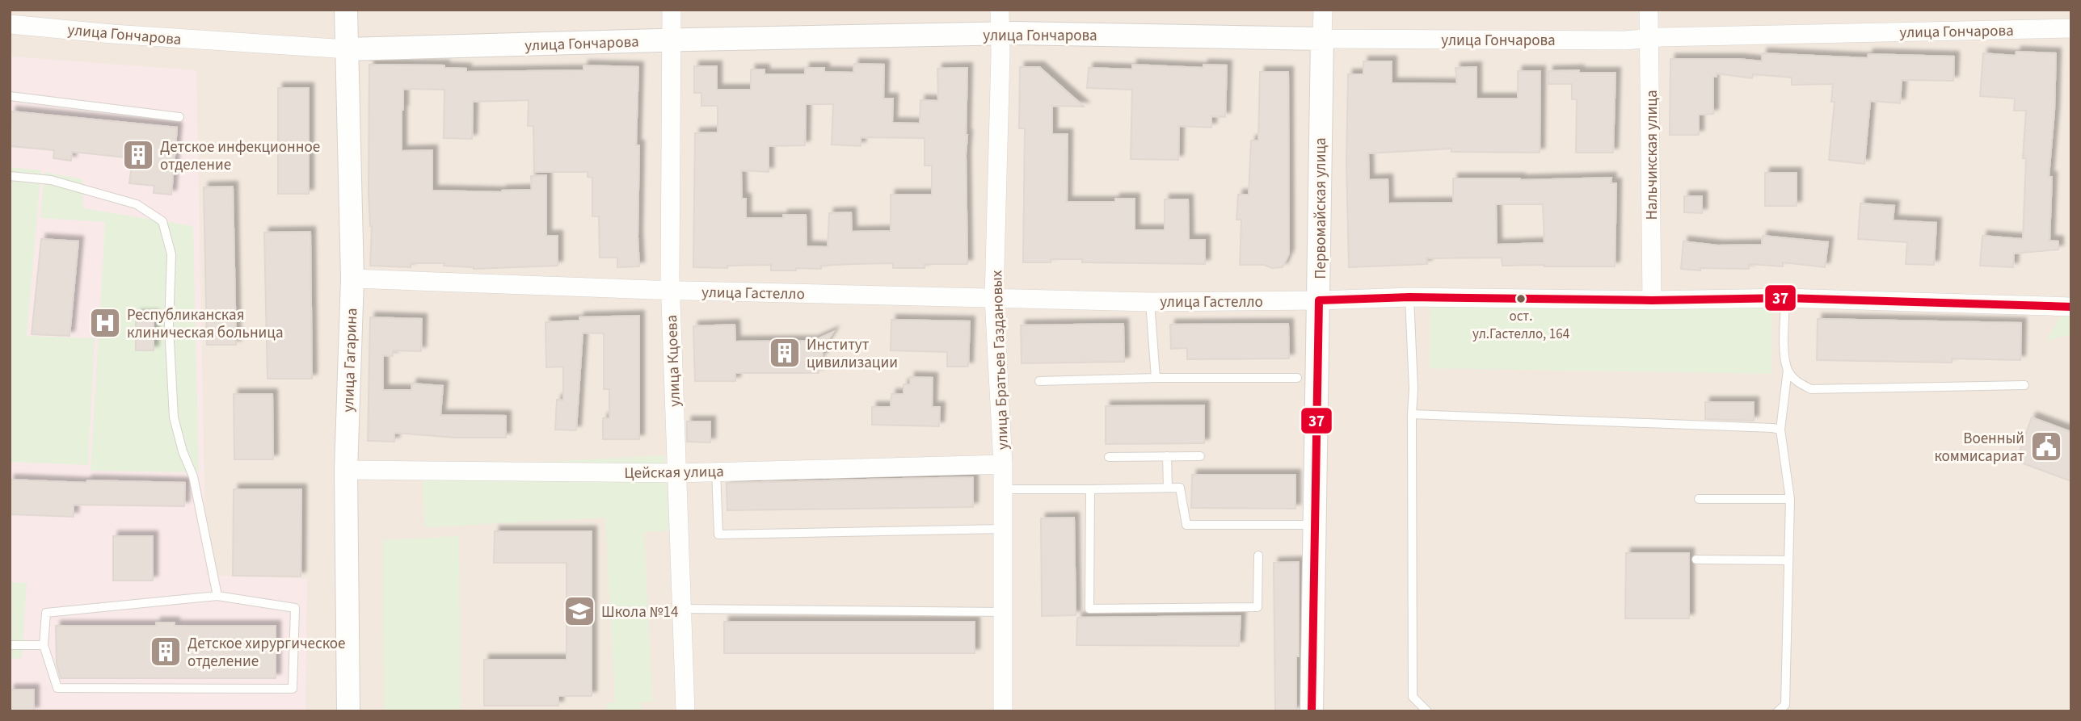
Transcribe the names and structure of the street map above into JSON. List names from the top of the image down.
{
  "streets": {
    "street": [
      "улица Гончарова",
      "Нальчикская улица",
      "Первомайская улица",
      "улица Гастелло",
      "улица Гагарина",
      "улица Братьев Газдановых",
      "улица Кцоева",
      "Цейская улица"
    ]
  },
  "crossings": [
    ["улица Гончарова", "Нальчикская улица"],
    ["улица Гончарова", "Первомайская улица"],
    ["улица Гончарова", "улица Гагарина"],
    ["улица Гончарова", "улица Братьев Газдановых"],
    ["улица Гончарова", "улица Кцоева"],
    ["Нальчикская улица", "улица Гастелло"],
    ["Первомайская улица", "улица Гастелло"],
    ["улица Гастелло", "улица Гагарина"],
    ["улица Гастелло", "улица Братьев Газдановых"],
    ["улица Гастелло", "улица Кцоева"],
    ["улица Гагарина", "Цейская улица"],
    ["улица Братьев Газдановых", "Цейская улица"],
    ["улица Кцоева", "Цейская улица"]
  ],
  "places": {
    "building": ["Детское инфекционное отделение", "Институт цивилизации", "Детское хирургическое отделение"],
    "other": ["ост. ул.Гастелло, 164"],
    "hospital": ["Республиканская клиническая больница"],
    "public building": ["Военный коммисариат"],
    "school or university": ["Школа №14"]
  },
  "lines": ["transit line 37"]
}
